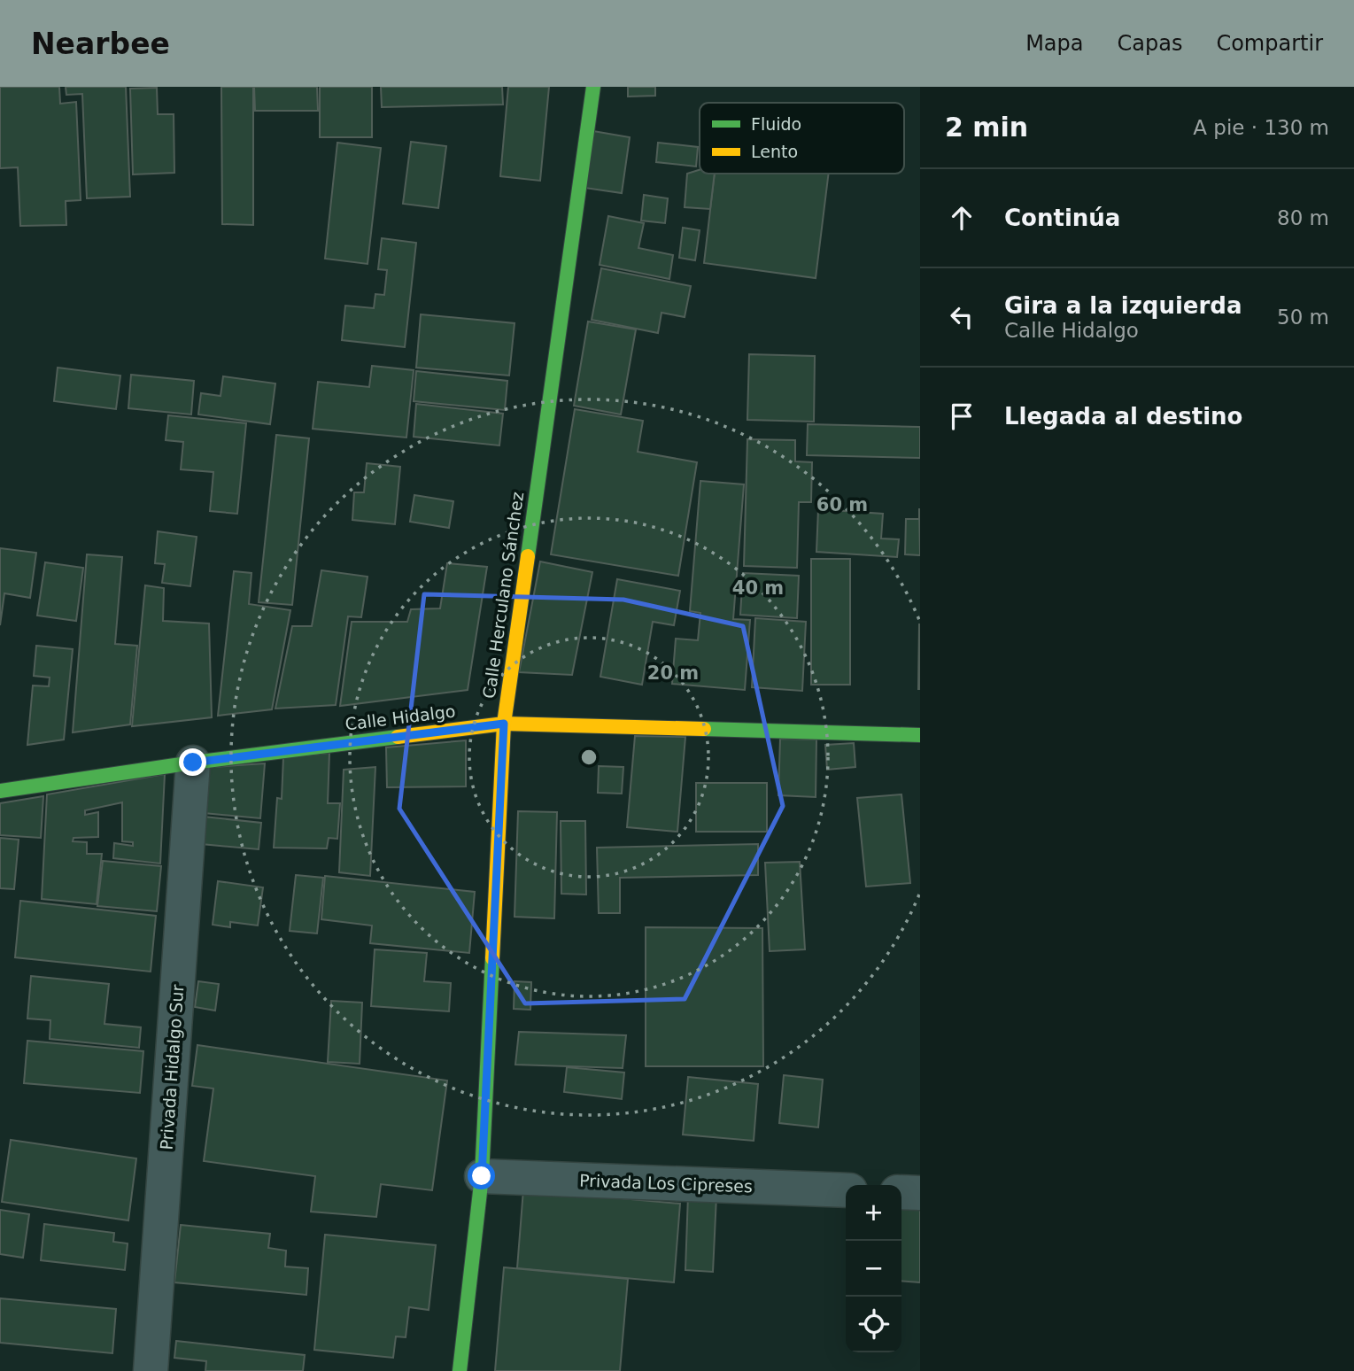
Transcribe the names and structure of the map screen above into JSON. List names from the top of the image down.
{
  "streets": {
    "street": [
      "Calle Herculano Sánchez",
      "Calle Hidalgo",
      "Privada Hidalgo Sur",
      "Privada Los Cipreses"
    ]
  },
  "crossings": [
    ["Calle Herculano Sánchez", "Calle Hidalgo"],
    ["Calle Herculano Sánchez", "Privada Los Cipreses"],
    ["Calle Hidalgo", "Privada Hidalgo Sur"]
  ],
  "legend": ["Fluido", "Lento"],
  "page": {
    "header": "Nearbee",
    "nav": ["Mapa", "Capas", "Compartir"],
    "heading": ["2 min", "A pie · 130 m"],
    "list": [
      ["Continúa", "80 m"],
      ["Gira a la izquierda", "Calle Hidalgo", "50 m"],
      "Llegada al destino"
    ],
    "map_buttons": ["+", "−"]
  },
  "rings": ["60 m", "40 m", "20 m"]
}
